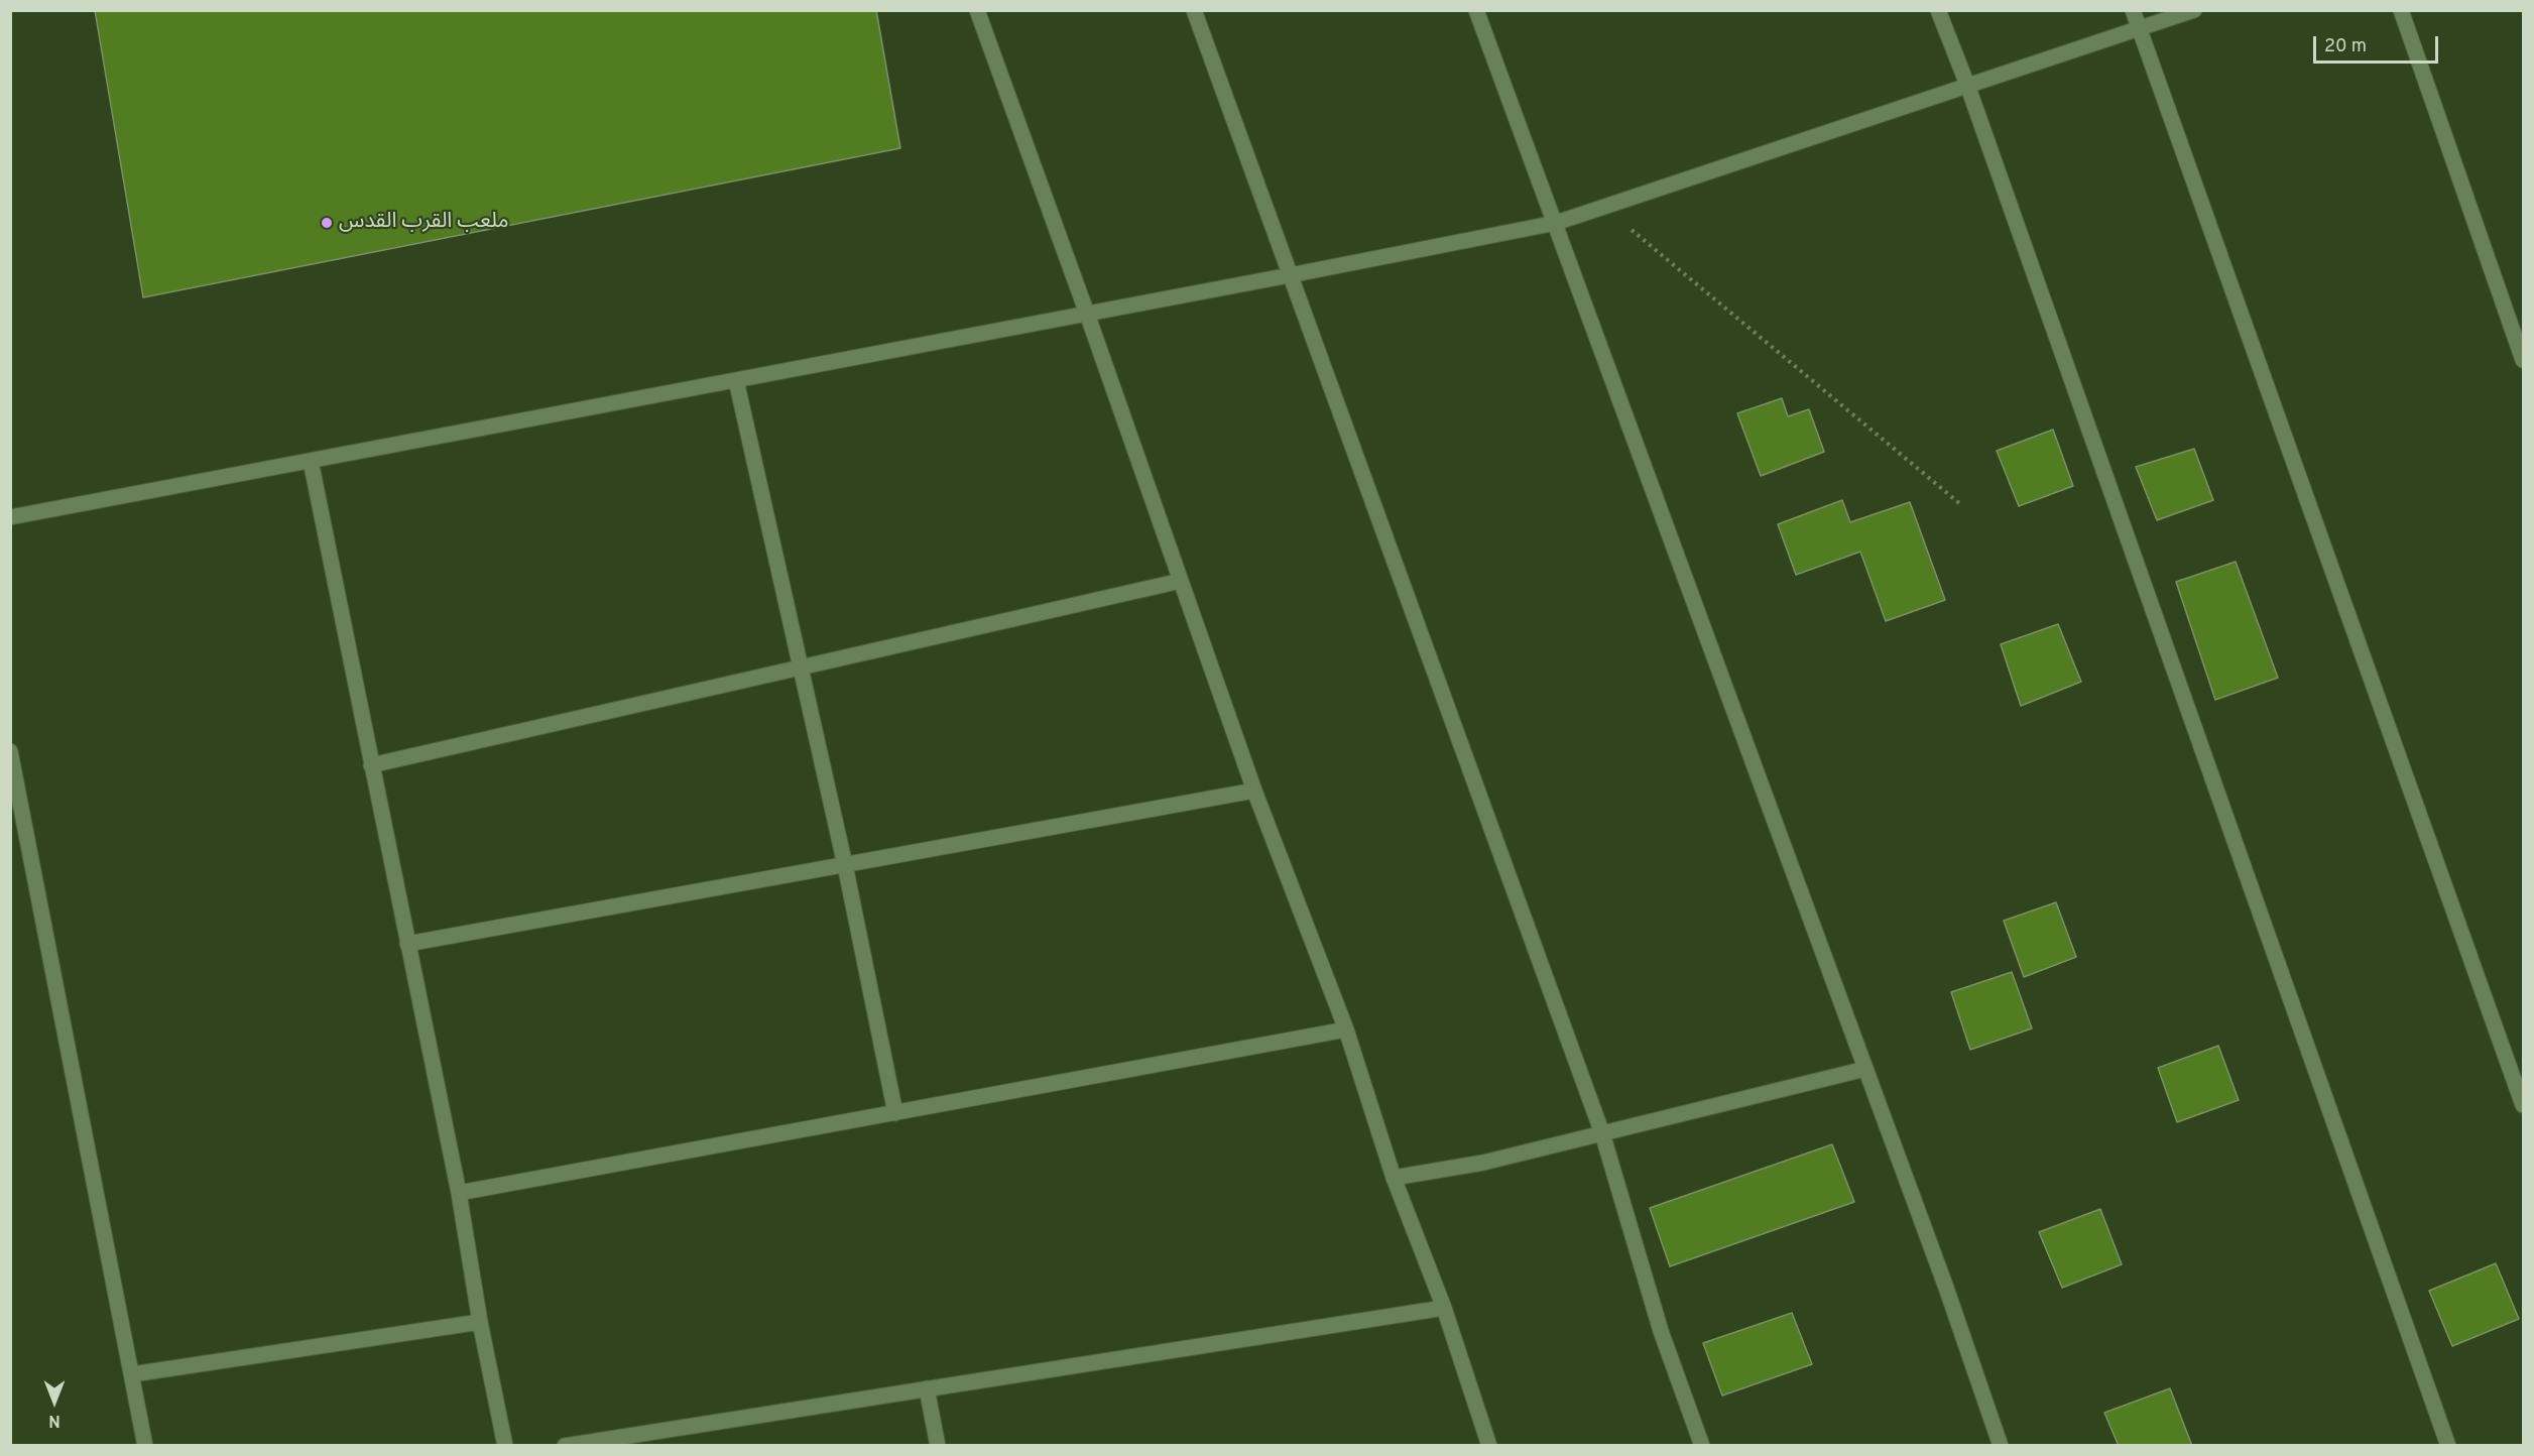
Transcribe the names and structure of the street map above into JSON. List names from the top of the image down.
{
  "places": ["ملعب القرب القدس"],
  "scale_bar": "20 m",
  "north": "bottom"
}
